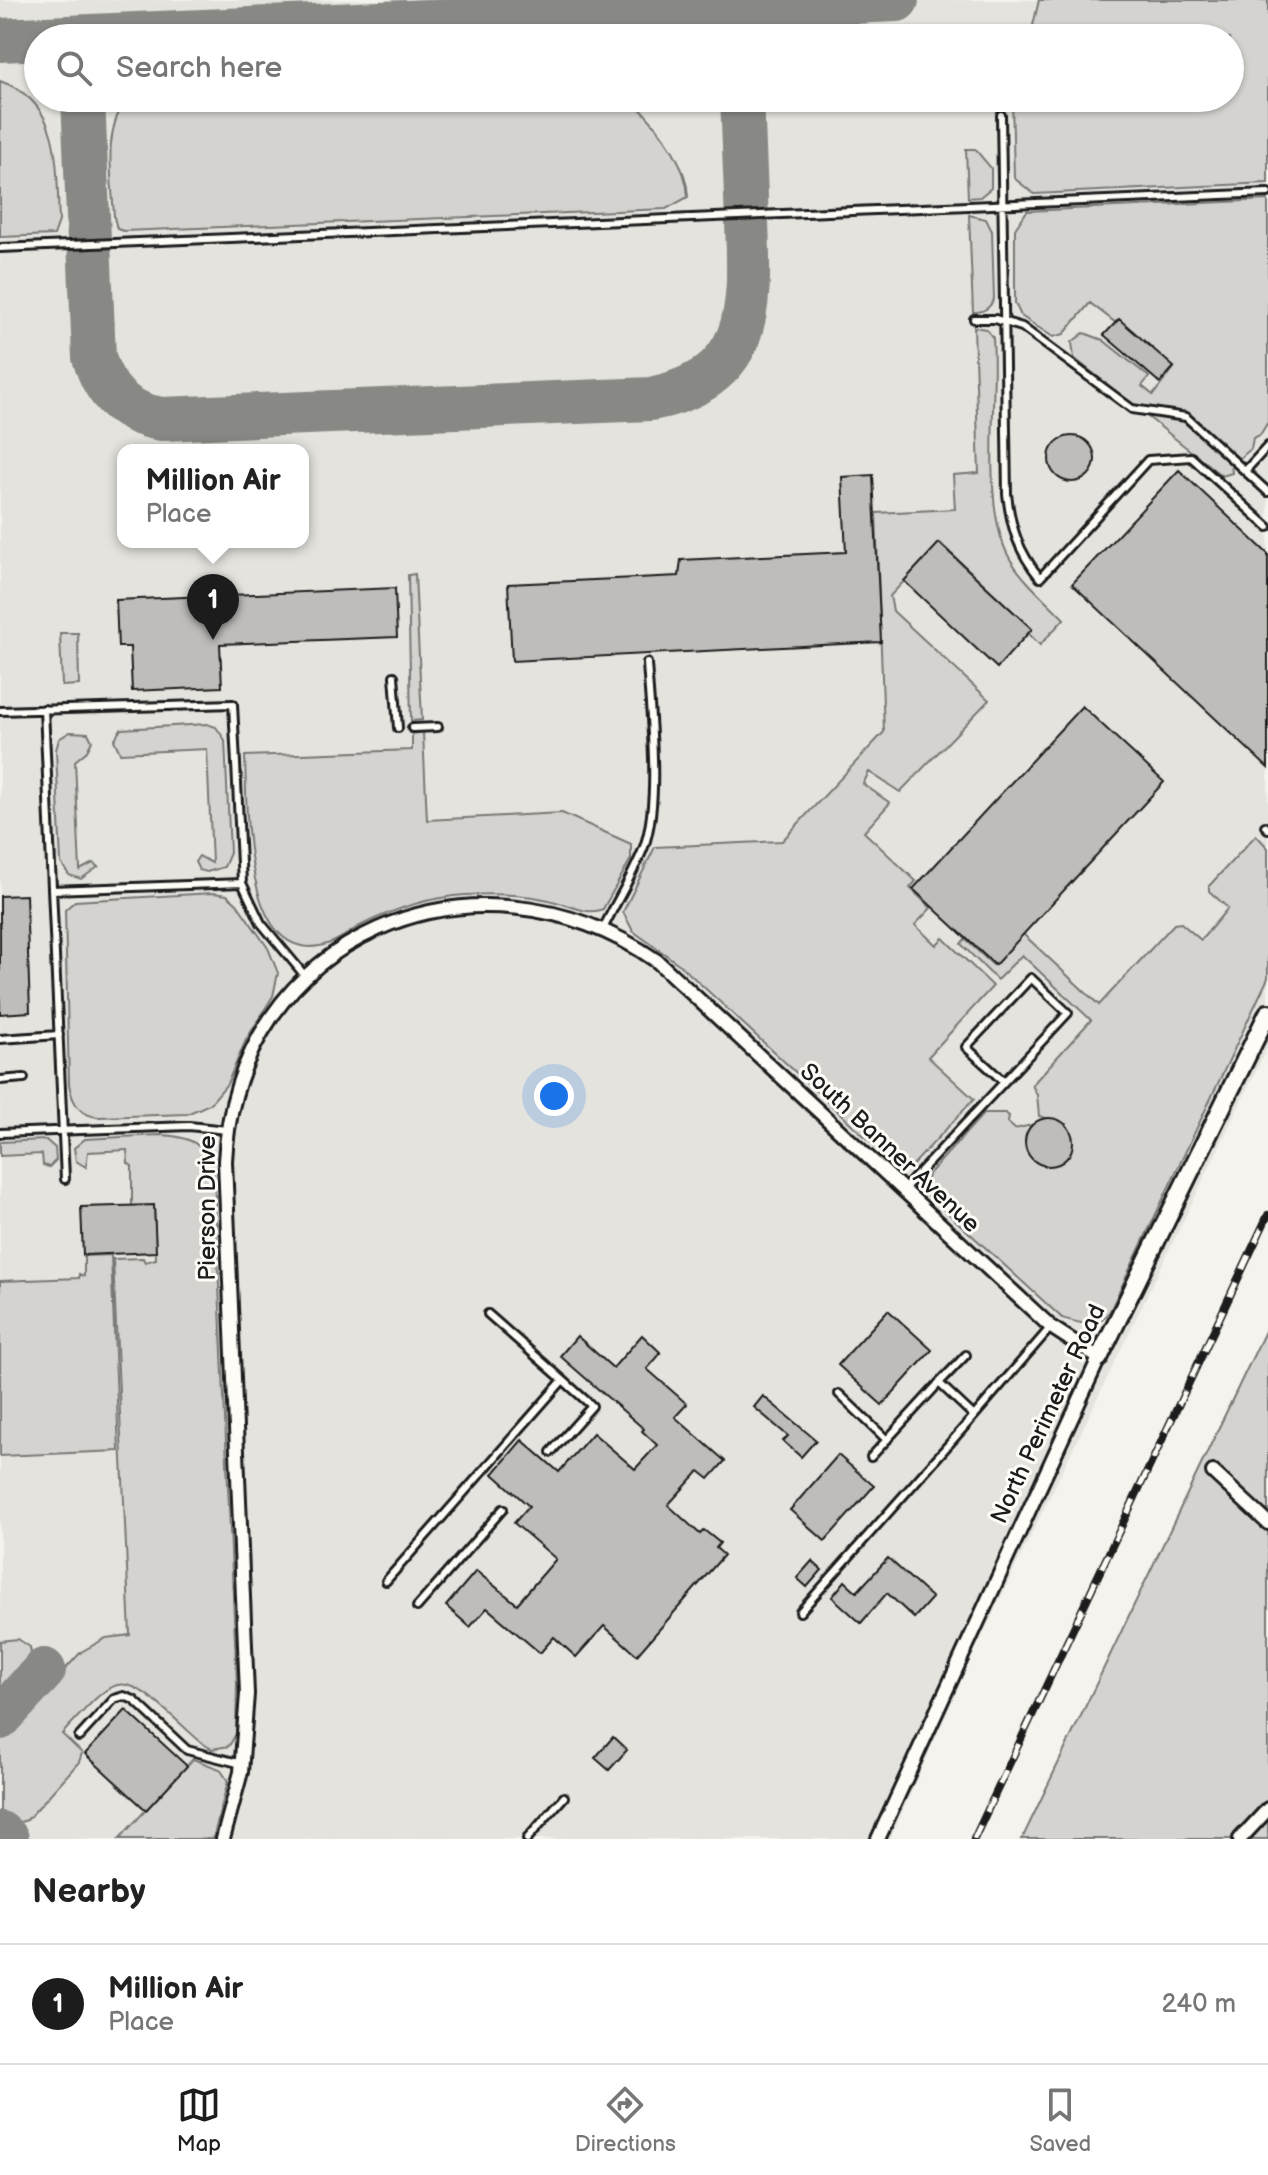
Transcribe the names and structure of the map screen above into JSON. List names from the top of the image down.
{
  "streets": {
    "street": ["South Banner Avenue", "Pierson Drive", "North Perimeter Road"]
  },
  "crossings": [
    ["South Banner Avenue", "Pierson Drive"],
    ["South Banner Avenue", "North Perimeter Road"]
  ],
  "page": {
    "search": "Search here",
    "popup": ["Million Air", "Place"],
    "pins": "1",
    "heading": "Nearby",
    "list": [
      {
        "mark": "1",
        "name": "Million Air",
        "note": "Place",
        "value": "240 m"
      }
    ],
    "nav": ["Map", "Directions", "Saved"]
  }
}
